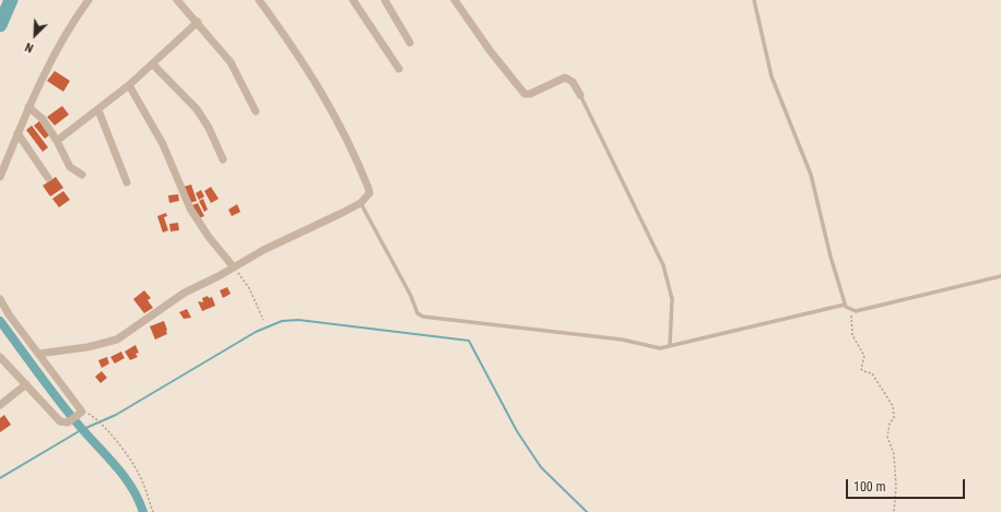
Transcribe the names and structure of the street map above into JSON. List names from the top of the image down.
{
  "scale_bar": "100 m",
  "north": "bottom left"
}
